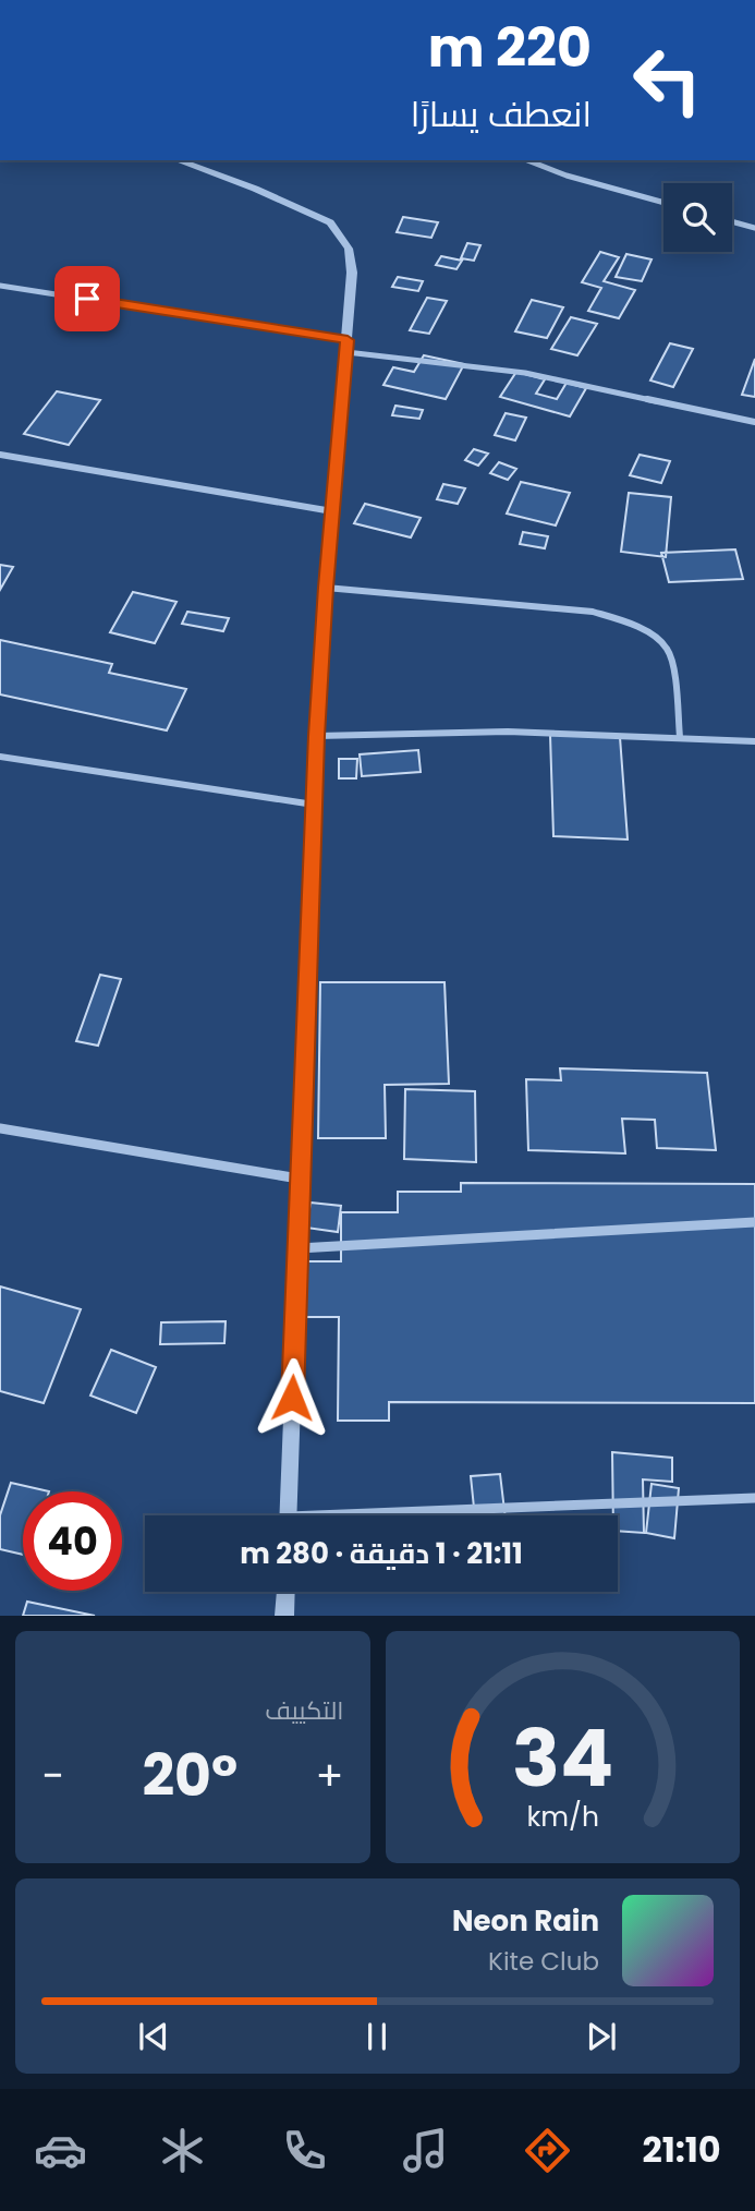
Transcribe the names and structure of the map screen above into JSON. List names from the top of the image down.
{
  "page": {
    "turn": ["220 m", "انعطف يسارًا"],
    "limit": "40",
    "trip": "21:11 · 1 دقيقة · 280 m",
    "tile": "التكييف",
    "heat": ["−", "20°", "+"],
    "song": ["Neon Rain", "Kite Club"],
    "tabs": "21:10",
    "gauge": ["34", "km/h"]
  }
}
